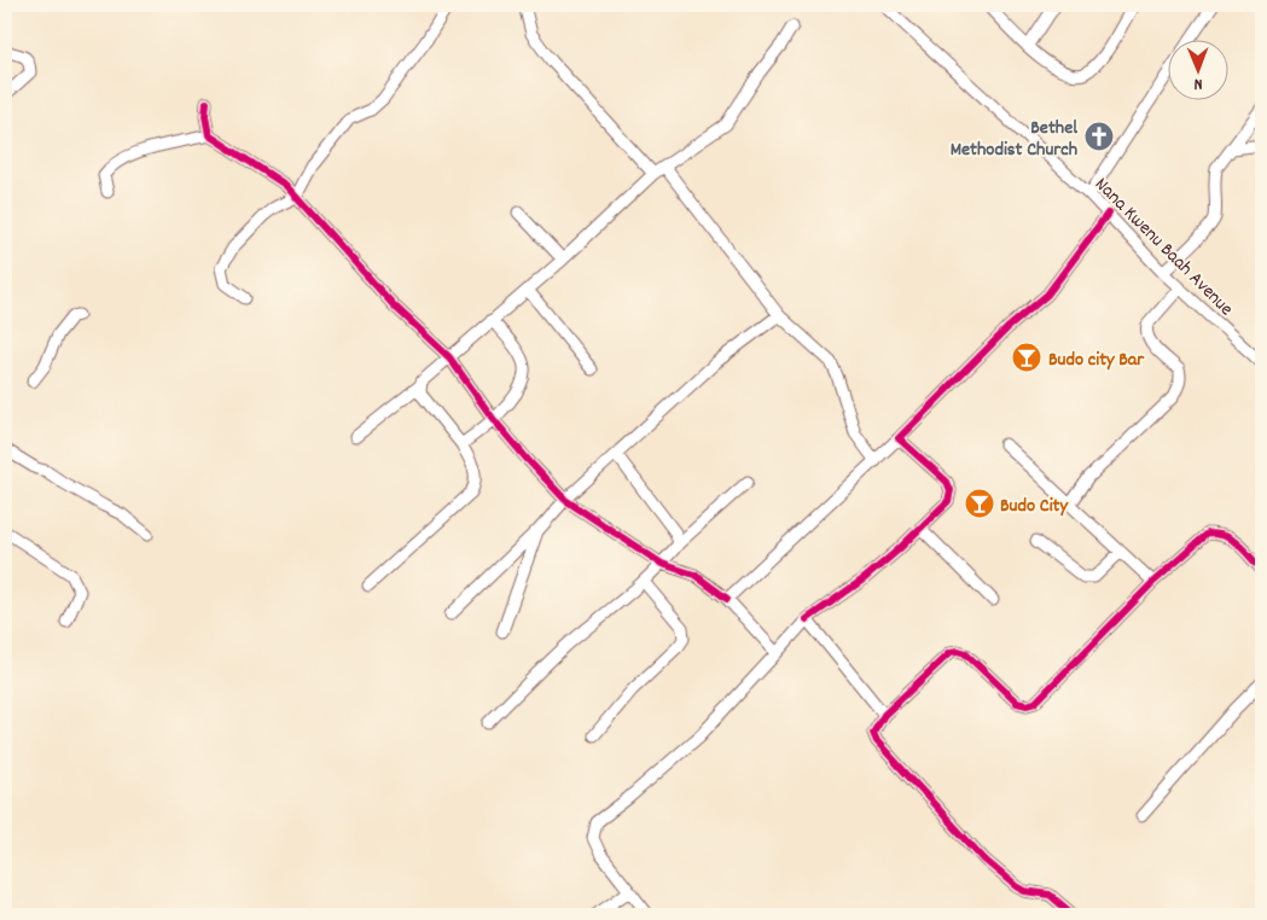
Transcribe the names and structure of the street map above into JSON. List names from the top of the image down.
{
  "streets": {
    "street": ["Nana Kwenu Baah Avenue"]
  },
  "places": {
    "church": ["Bethel Methodist Church"],
    "bar": ["Budo city Bar", "Budo City"]
  },
  "north": "bottom"
}
